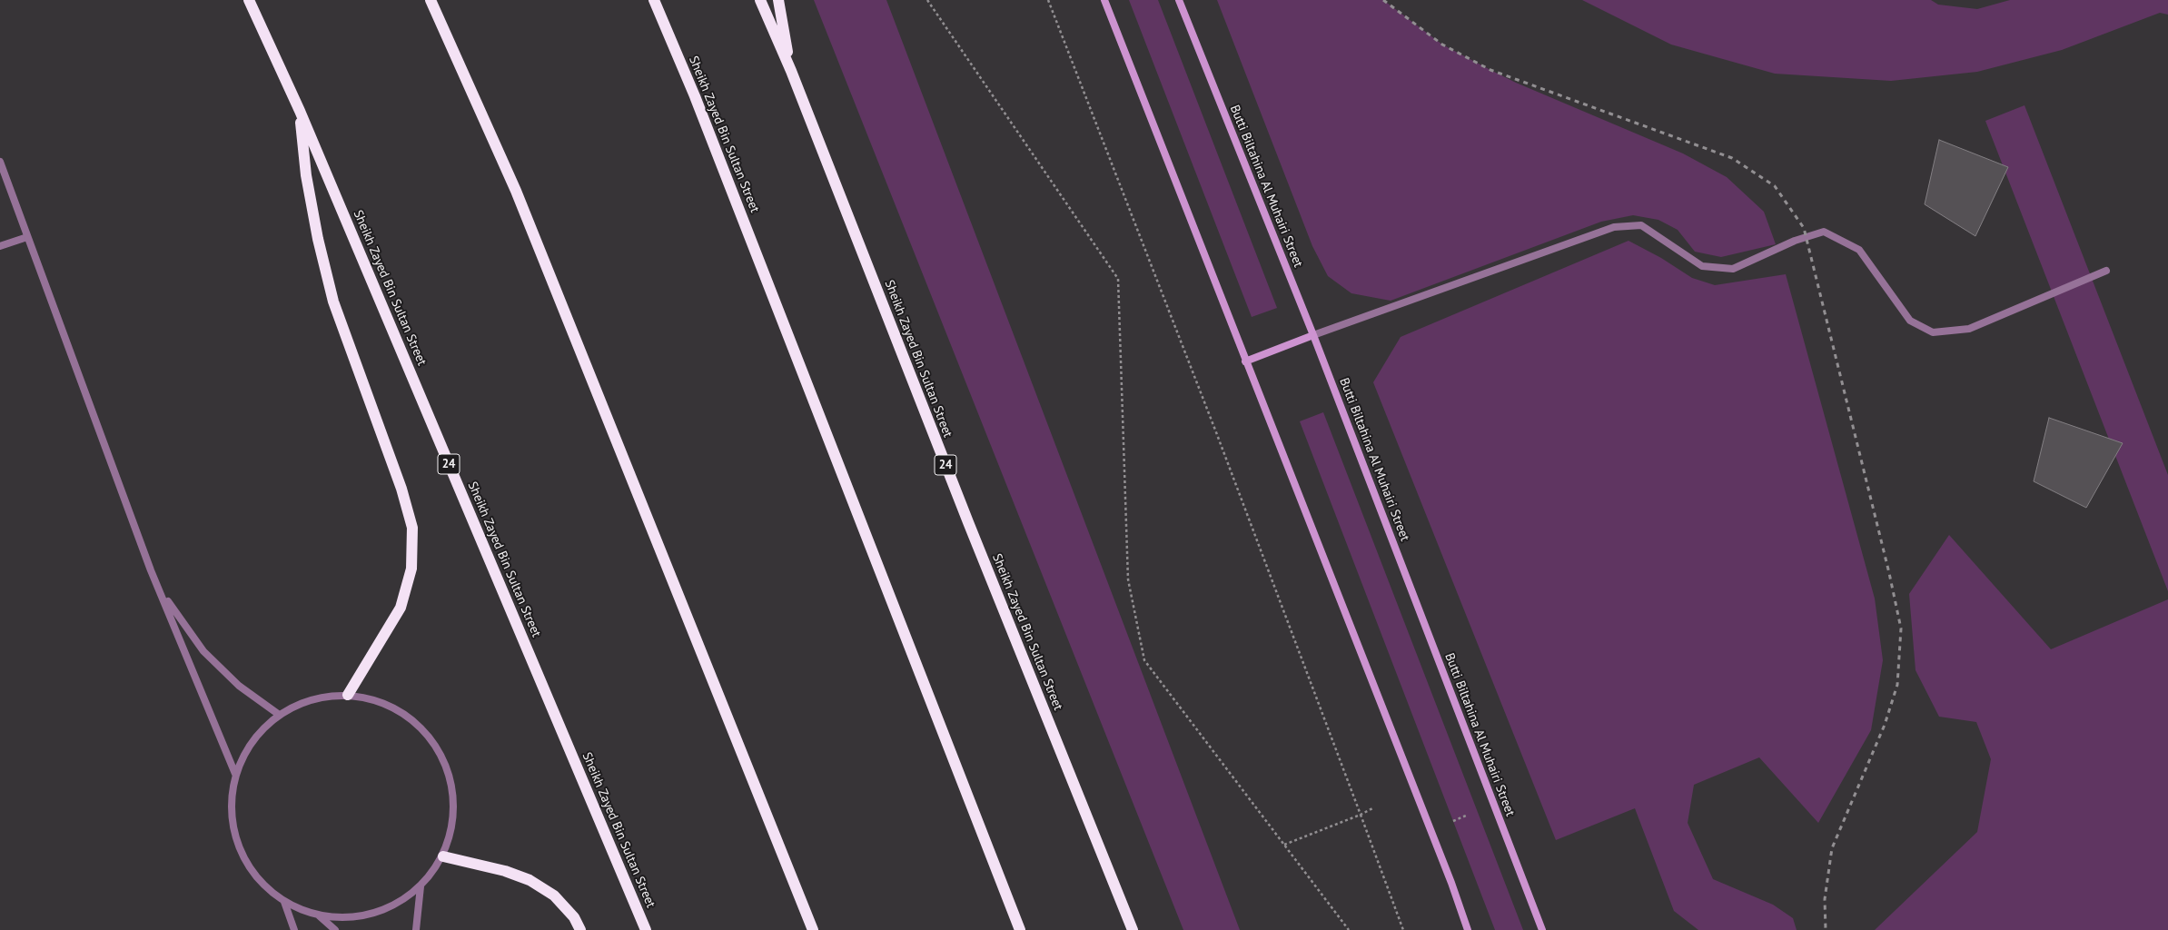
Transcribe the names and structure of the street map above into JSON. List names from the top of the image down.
{
  "streets": {
    "highway": ["Sheikh Zayed Bin Sultan Street", "24"],
    "street": ["Butti Biltahina Al Muhairi Street"]
  }
}
